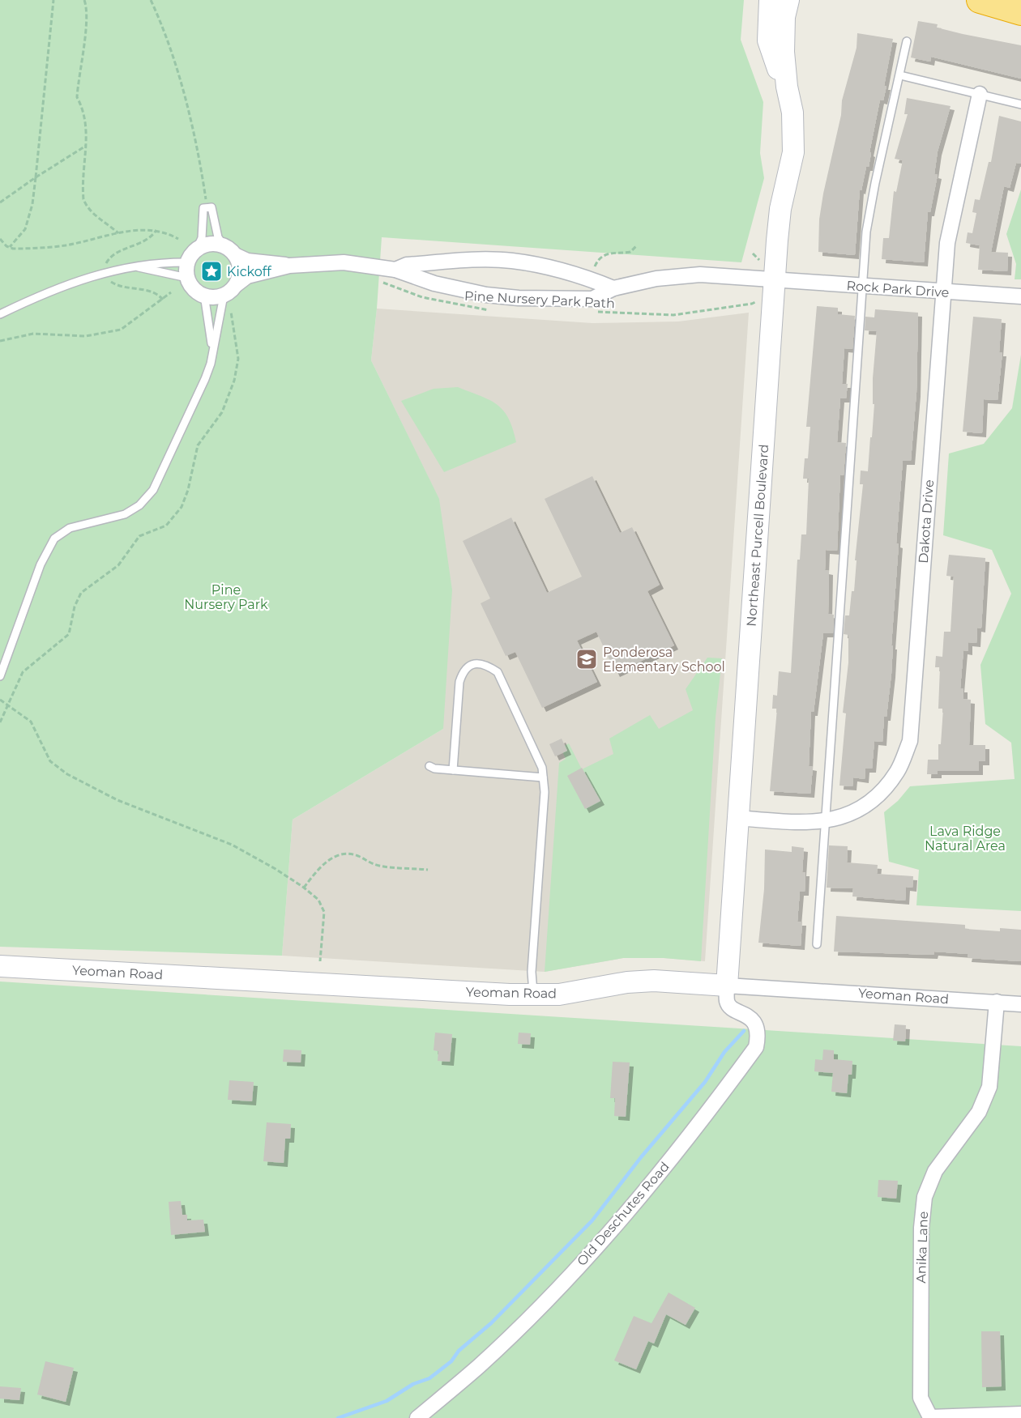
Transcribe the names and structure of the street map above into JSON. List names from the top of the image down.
{
  "streets": {
    "street": [
      "Rock Park Drive",
      "Dakota Drive",
      "Northeast Purcell Boulevard",
      "Yeoman Road",
      "Old Deschutes Road",
      "Anika Lane"
    ],
    "path": ["Pine Nursery Park Path"]
  },
  "crossings": [
    ["Rock Park Drive", "Dakota Drive"],
    ["Rock Park Drive", "Northeast Purcell Boulevard"],
    ["Dakota Drive", "Northeast Purcell Boulevard"],
    ["Northeast Purcell Boulevard", "Yeoman Road"],
    ["Northeast Purcell Boulevard", "Old Deschutes Road"],
    ["Yeoman Road", "Old Deschutes Road"],
    ["Yeoman Road", "Anika Lane"]
  ],
  "parks": ["Pine Nursery Park", "Lava Ridge Natural Area"],
  "places": {
    "place": ["Kickoff"],
    "school or university": ["Ponderosa Elementary School"]
  }
}
